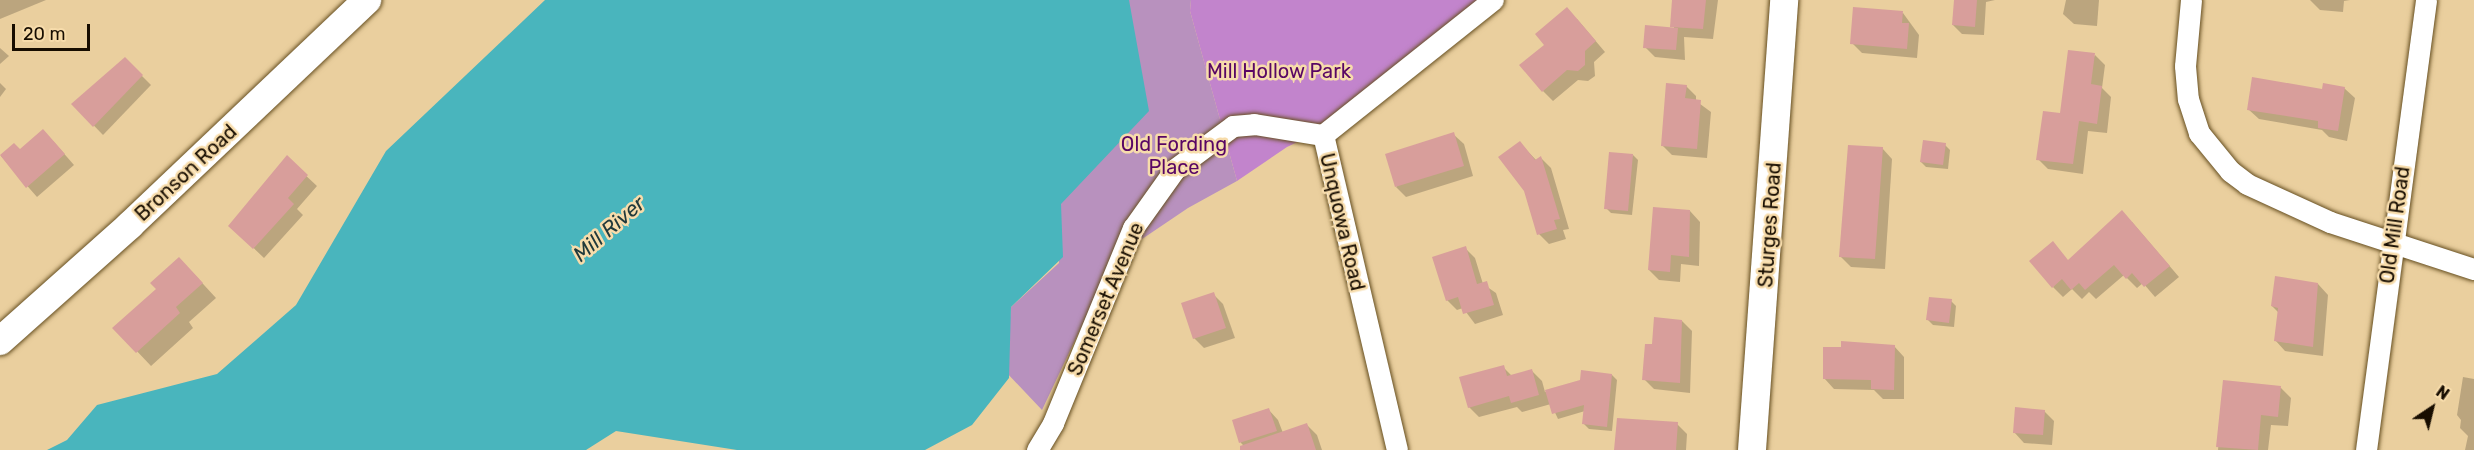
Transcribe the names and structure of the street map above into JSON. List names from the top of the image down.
{
  "streets": {
    "main road": ["Bronson Road", "Sturges Road"],
    "street": ["Unquowa Road", "Old Mill Road", "Somerset Avenue"]
  },
  "crossings": [
    ["Unquowa Road", "Somerset Avenue"]
  ],
  "water": ["Mill River"],
  "parks": ["Mill Hollow Park", "Old Fording Place"],
  "scale_bar": "20 m",
  "north": "top right"
}
